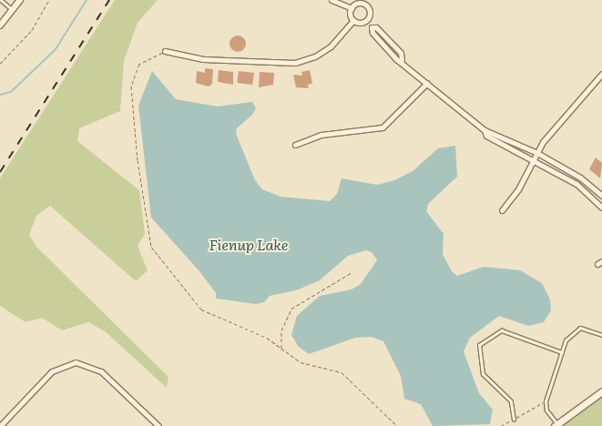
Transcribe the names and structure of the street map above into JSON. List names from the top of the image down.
{
  "water": ["Fienup Lake"]
}
